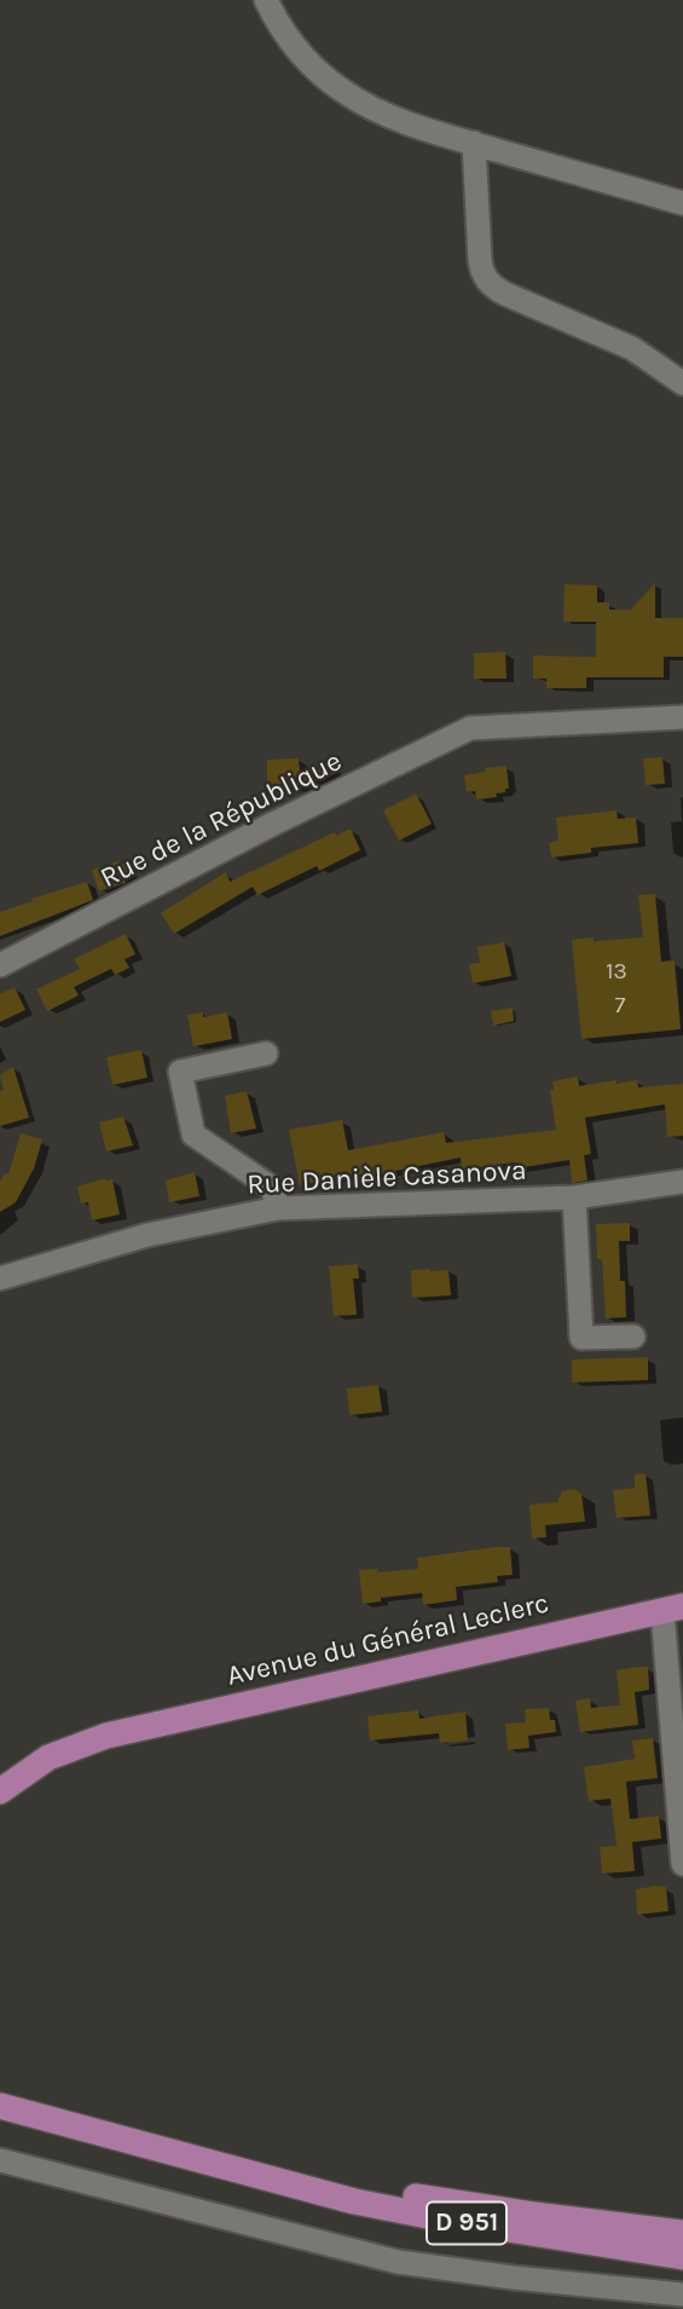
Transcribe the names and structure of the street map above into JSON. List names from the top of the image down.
{
  "streets": {
    "main road": ["Avenue du Général Leclerc", "D 951"],
    "street": ["Rue de la République", "Rue Danièle Casanova"]
  },
  "house_numbers": ["13", "7"]
}
